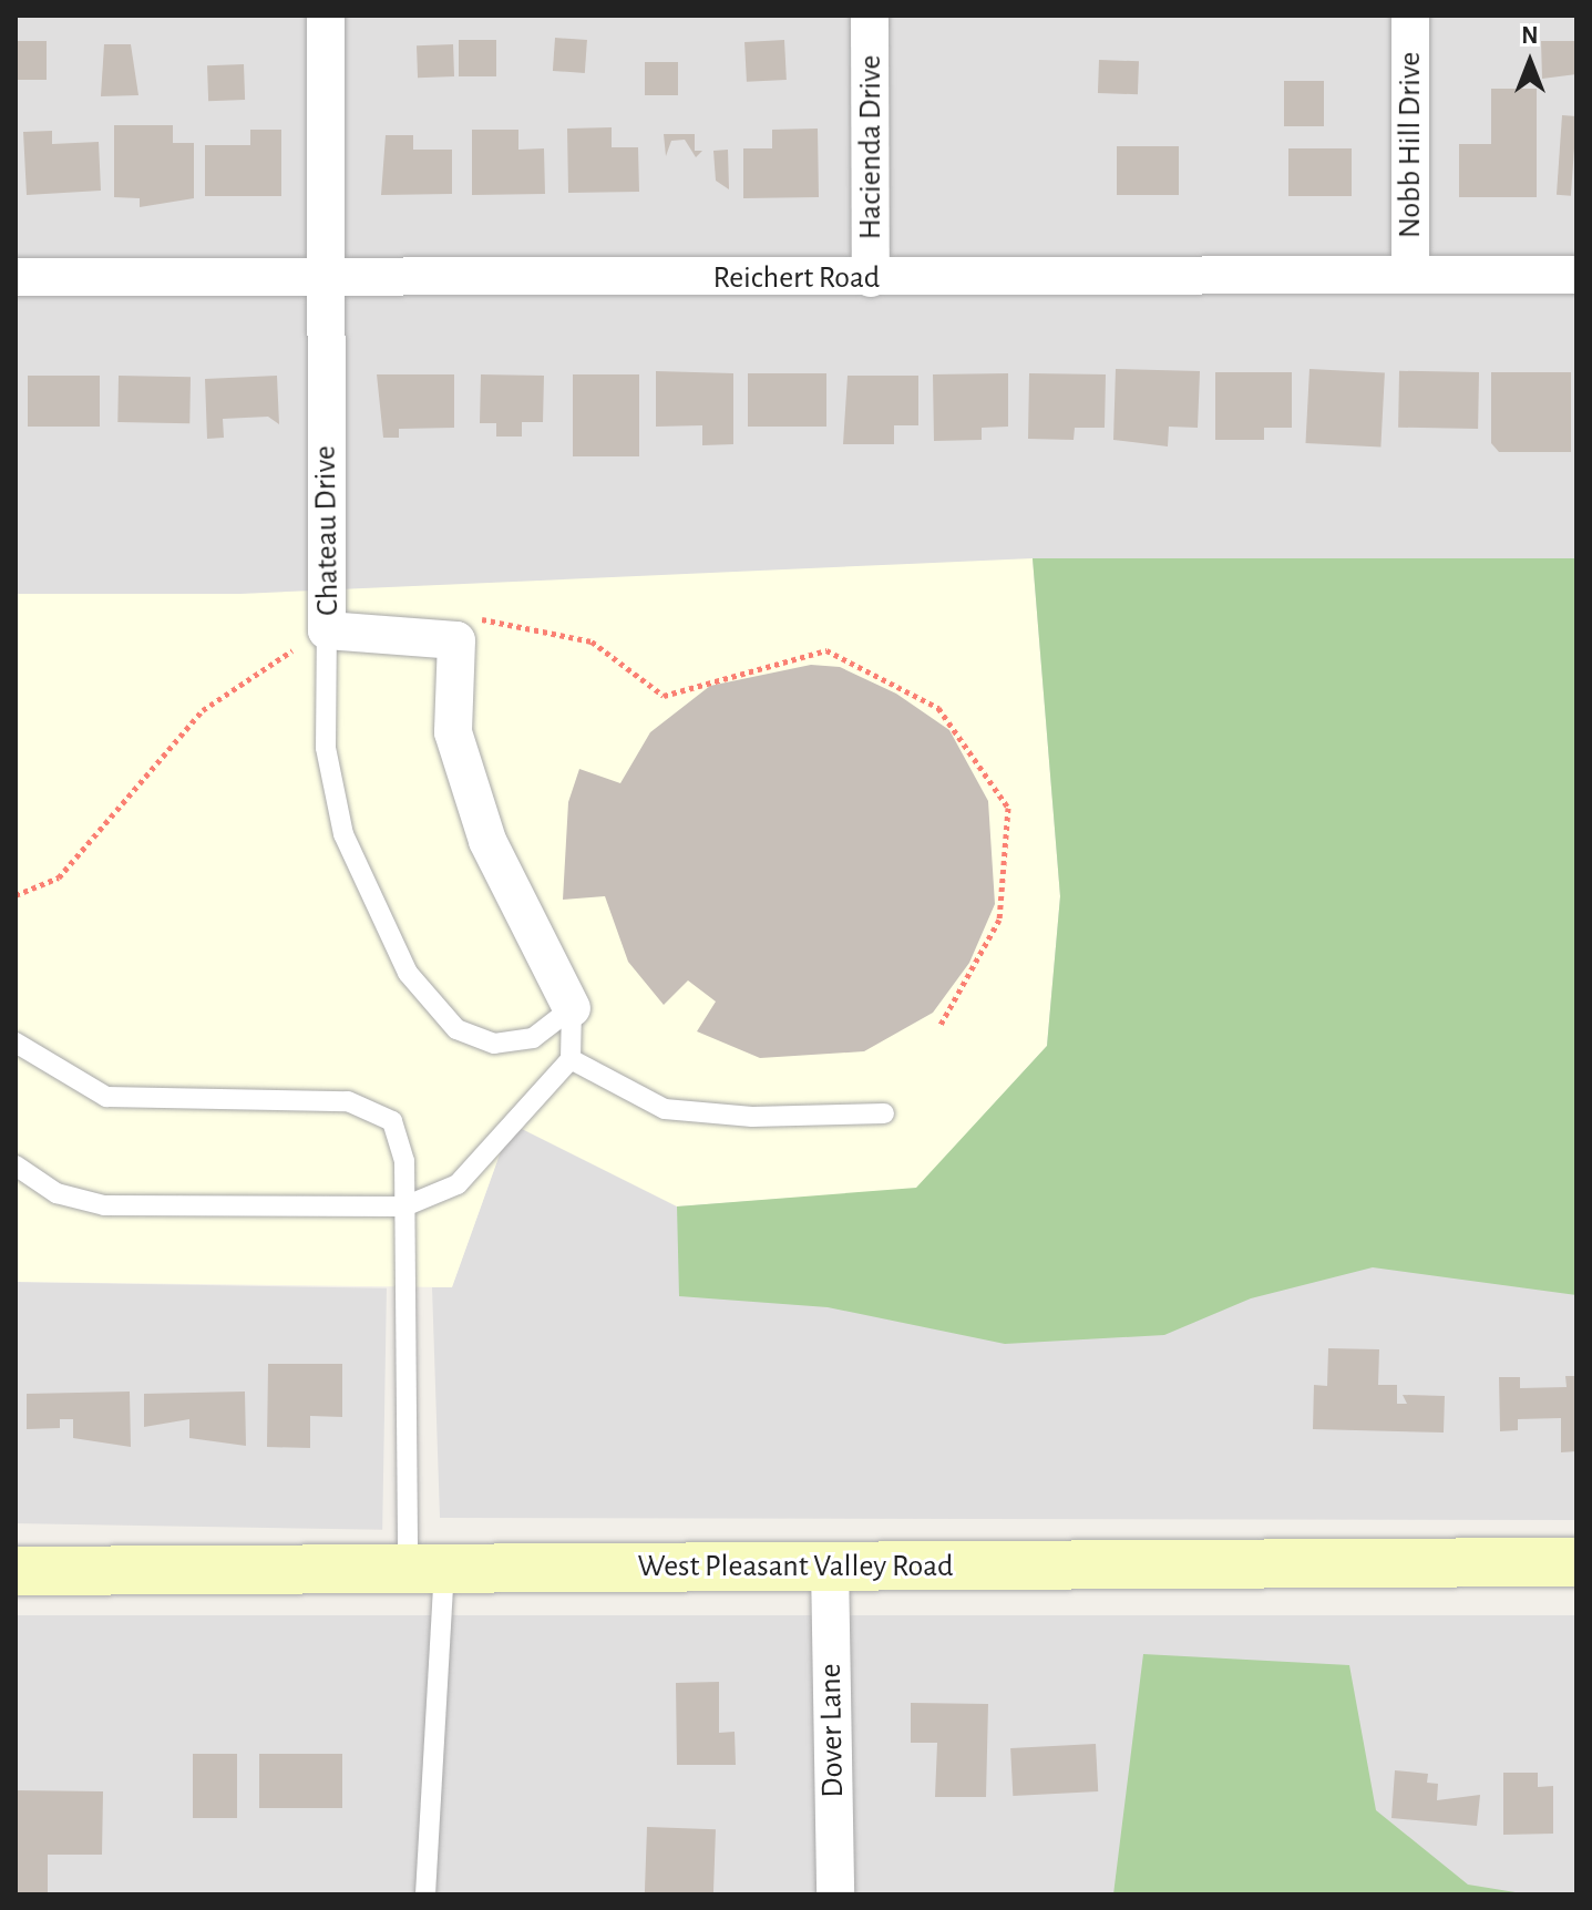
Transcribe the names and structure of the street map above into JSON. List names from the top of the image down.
{
  "streets": {
    "main road": ["West Pleasant Valley Road"],
    "street": [
      "Nobb Hill Drive",
      "Hacienda Drive",
      "Reichert Road",
      "Chateau Drive",
      "Dover Lane"
    ]
  },
  "crossings": [
    ["Nobb Hill Drive", "Reichert Road"],
    ["Hacienda Drive", "Reichert Road"],
    ["Reichert Road", "Chateau Drive"],
    ["West Pleasant Valley Road", "Dover Lane"]
  ],
  "north": "top"
}
